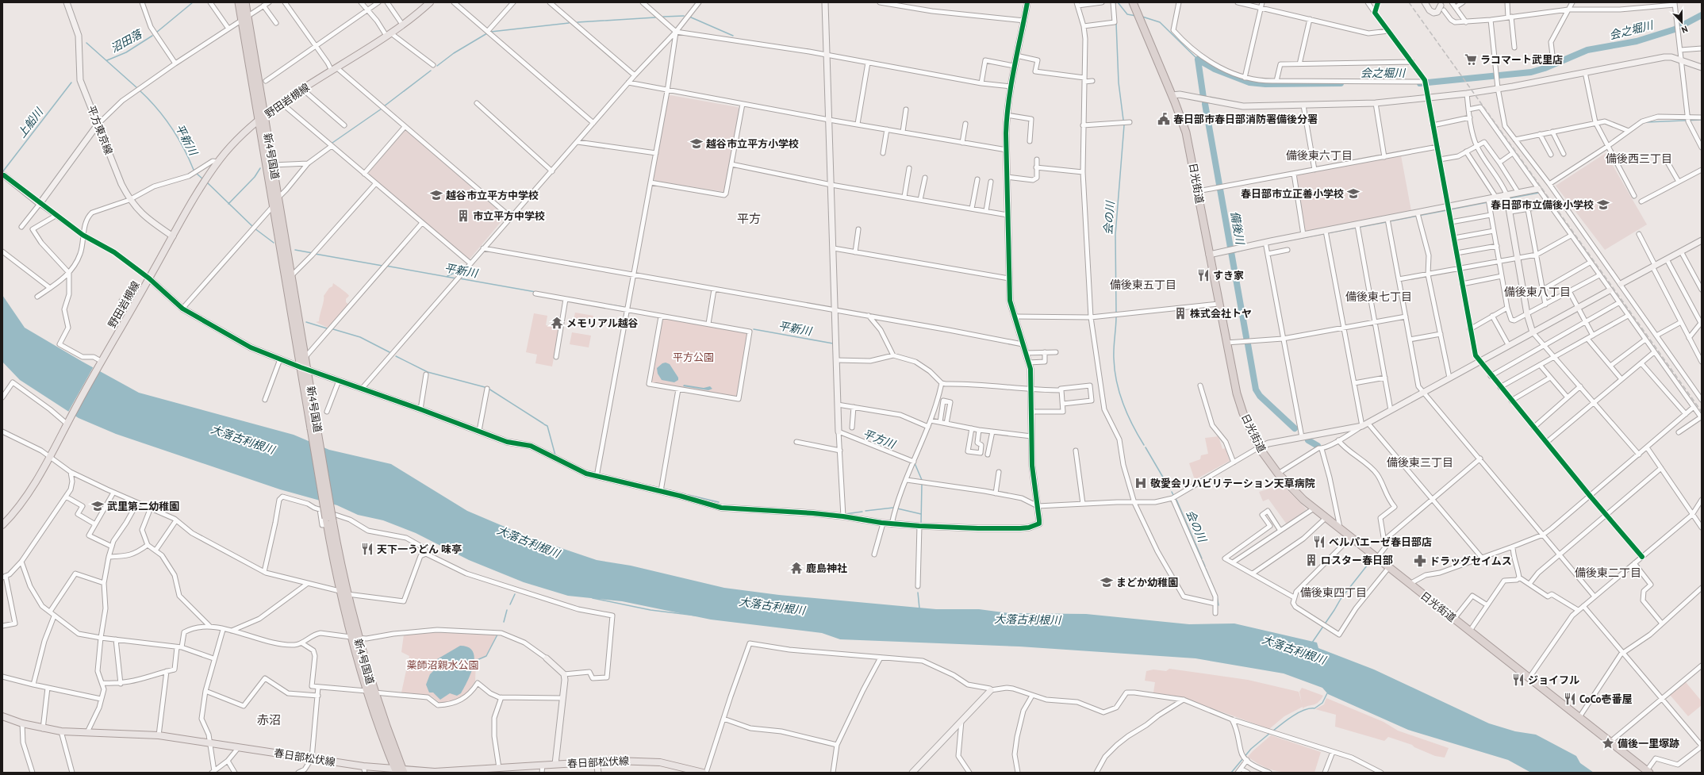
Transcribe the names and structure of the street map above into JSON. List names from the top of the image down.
{
  "streets": {
    "highway": ["新4号国道", "日光街道"],
    "main road": ["野田岩槻線", "春日部松伏線"],
    "street": ["平方東京線"]
  },
  "crossings": [
    ["野田岩槻線", "平方東京線"],
    ["野田岩槻線", "新4号国道"],
    ["新4号国道", "春日部松伏線"]
  ],
  "districts": [
    "備後東六丁目",
    "備後西三丁目",
    "平方",
    "備後東五丁目",
    "備後東八丁目",
    "備後東七丁目",
    "備後東三丁目",
    "備後東二丁目",
    "備後東四丁目",
    "赤沼"
  ],
  "water": [
    "会之堀川",
    "沼田落",
    "上船川",
    "平新川",
    "会の川",
    "備後川",
    "平方川",
    "大落古利根川"
  ],
  "parks": ["平方公園", "薬師沼親水公園"],
  "places": {
    "supermarket": ["ラコマート武里店"],
    "public building": ["春日部市春日部消防署備後分署"],
    "school or university": [
      "越谷市立平方小学校",
      "春日部市立正善小学校",
      "越谷市立平方中学校",
      "春日部市立備後小学校",
      "武里第二幼稚園",
      "まどか幼稚園"
    ],
    "building": ["市立平方中学校", "株式会社トヤ", "ロスター春日部"],
    "restaurant": [
      "すき家",
      "ベルパエーゼ春日部店",
      "天下一うどん 味亭",
      "ジョイフル",
      "CoCo壱番屋"
    ],
    "temple": ["メモリアル越谷", "鹿島神社"],
    "hospital": ["敬愛会リハビリテーション天草病院"],
    "pharmacy": ["ドラッグセイムス"],
    "place": ["備後一里塚跡"]
  },
  "north": "bottom"
}
